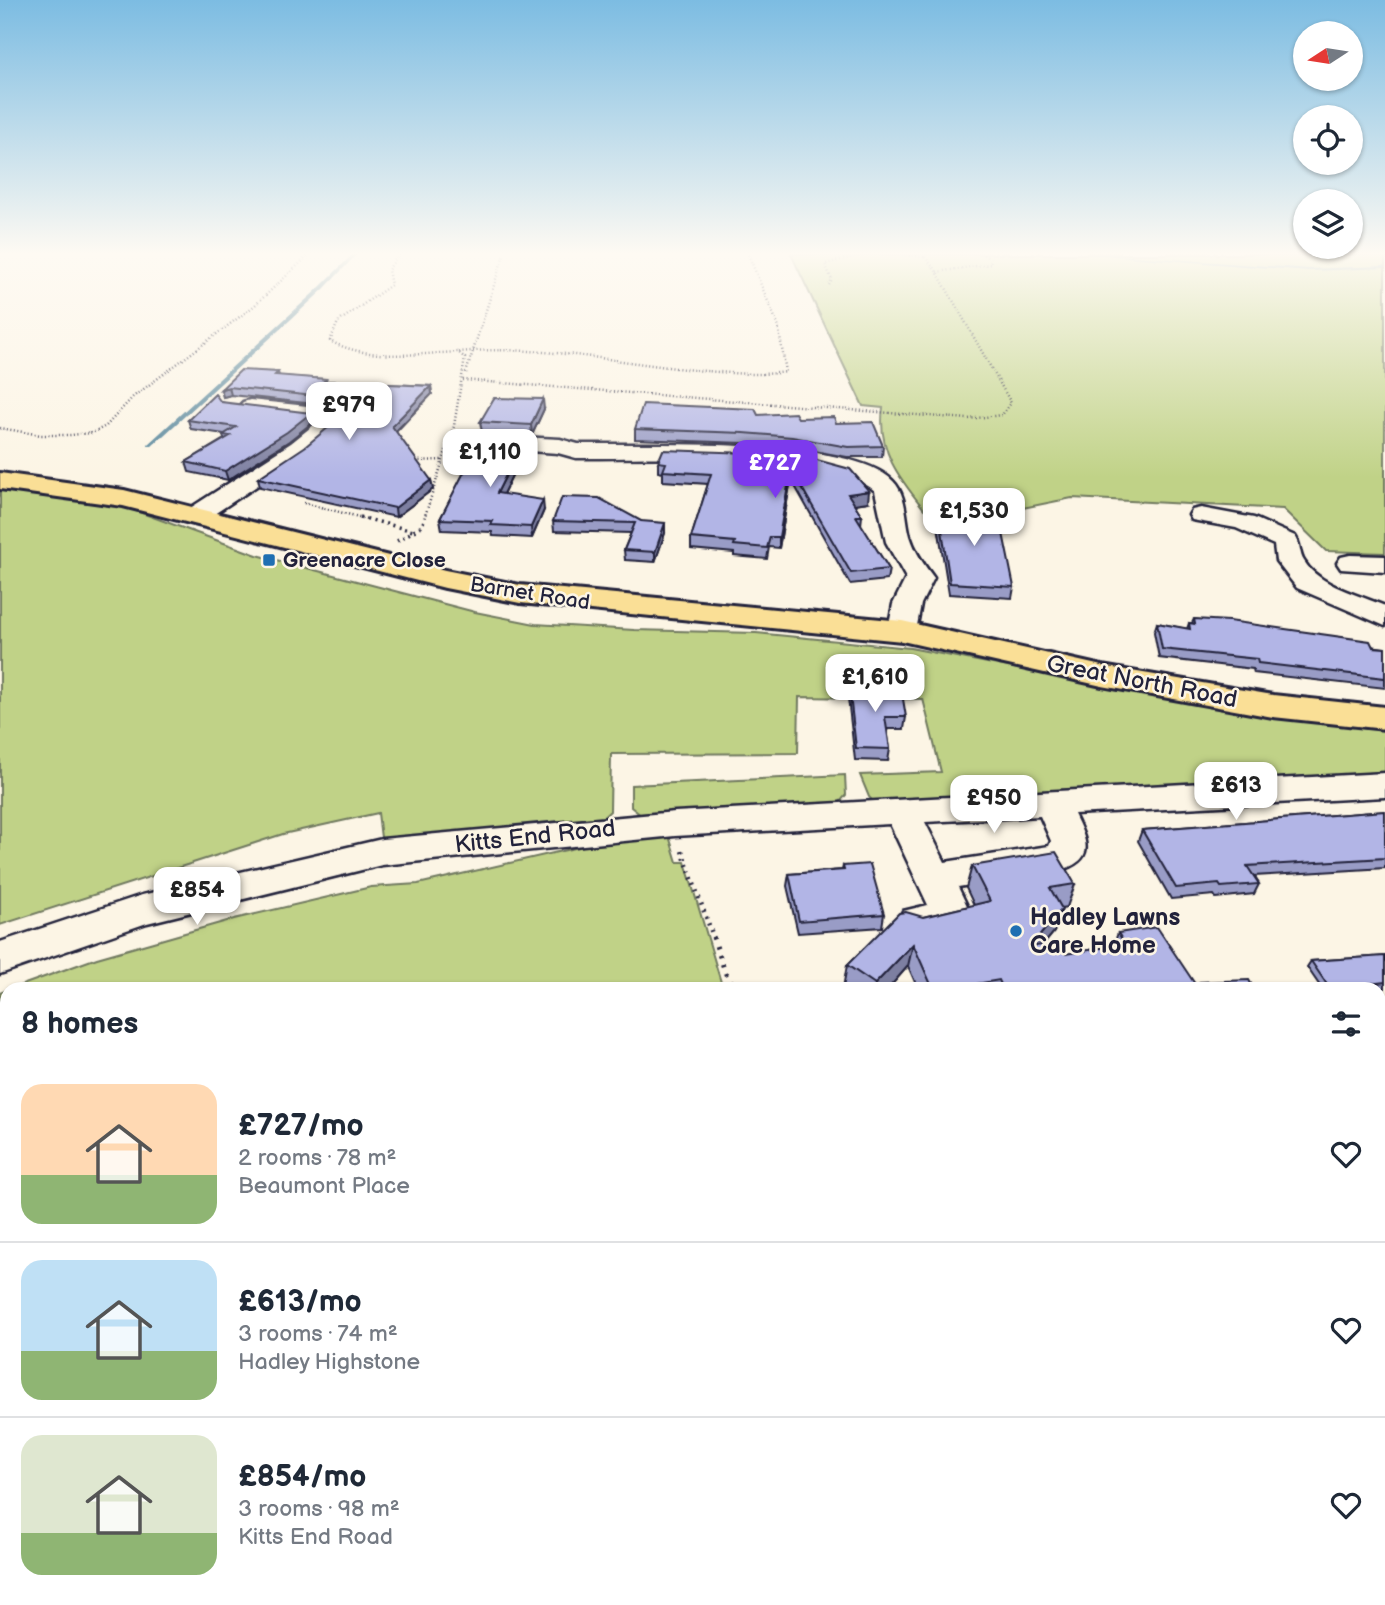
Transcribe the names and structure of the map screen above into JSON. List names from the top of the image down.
{
  "streets": {
    "main road": ["Barnet Road", "Great North Road"],
    "street": ["Kitts End Road"]
  },
  "crossings": [
    ["Barnet Road", "Great North Road"]
  ],
  "places": {
    "transit": ["Greenacre Close"],
    "other": ["Hadley Lawns Care Home"]
  },
  "north": "left",
  "page": {
    "price": [
      "£979",
      "£1,110",
      "£727",
      "£1,530",
      "£1,610",
      "£613",
      "£950",
      "£854"
    ],
    "heading": "8 homes",
    "list": [
      {
        "name": "£727/mo",
        "note": "2 rooms · 78 m² · Beaumont Place"
      },
      {
        "name": "£613/mo",
        "note": "3 rooms · 74 m² · Hadley Highstone"
      },
      {
        "name": "£854/mo",
        "note": "3 rooms · 98 m² · Kitts End Road"
      }
    ]
  }
}
